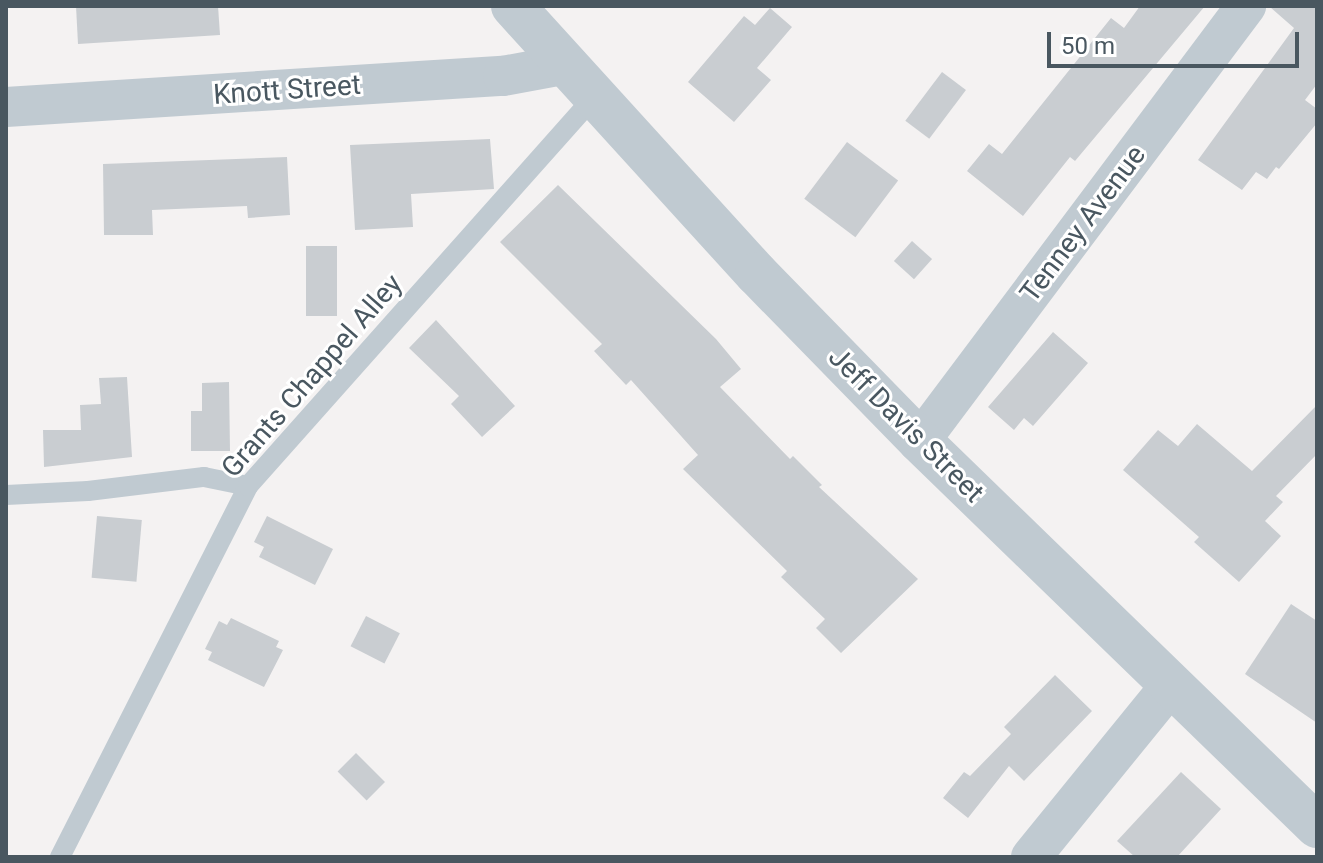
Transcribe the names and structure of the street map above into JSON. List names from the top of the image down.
{
  "streets": {
    "street": ["Knott Street", "Tenney Avenue", "Jeff Davis Street"],
    "lane": ["Grants Chappel Alley"]
  },
  "crossings": [
    ["Knott Street", "Grants Chappel Alley"],
    ["Knott Street", "Jeff Davis Street"],
    ["Tenney Avenue", "Jeff Davis Street"],
    ["Grants Chappel Alley", "Jeff Davis Street"]
  ],
  "scale_bar": "50 m"
}
